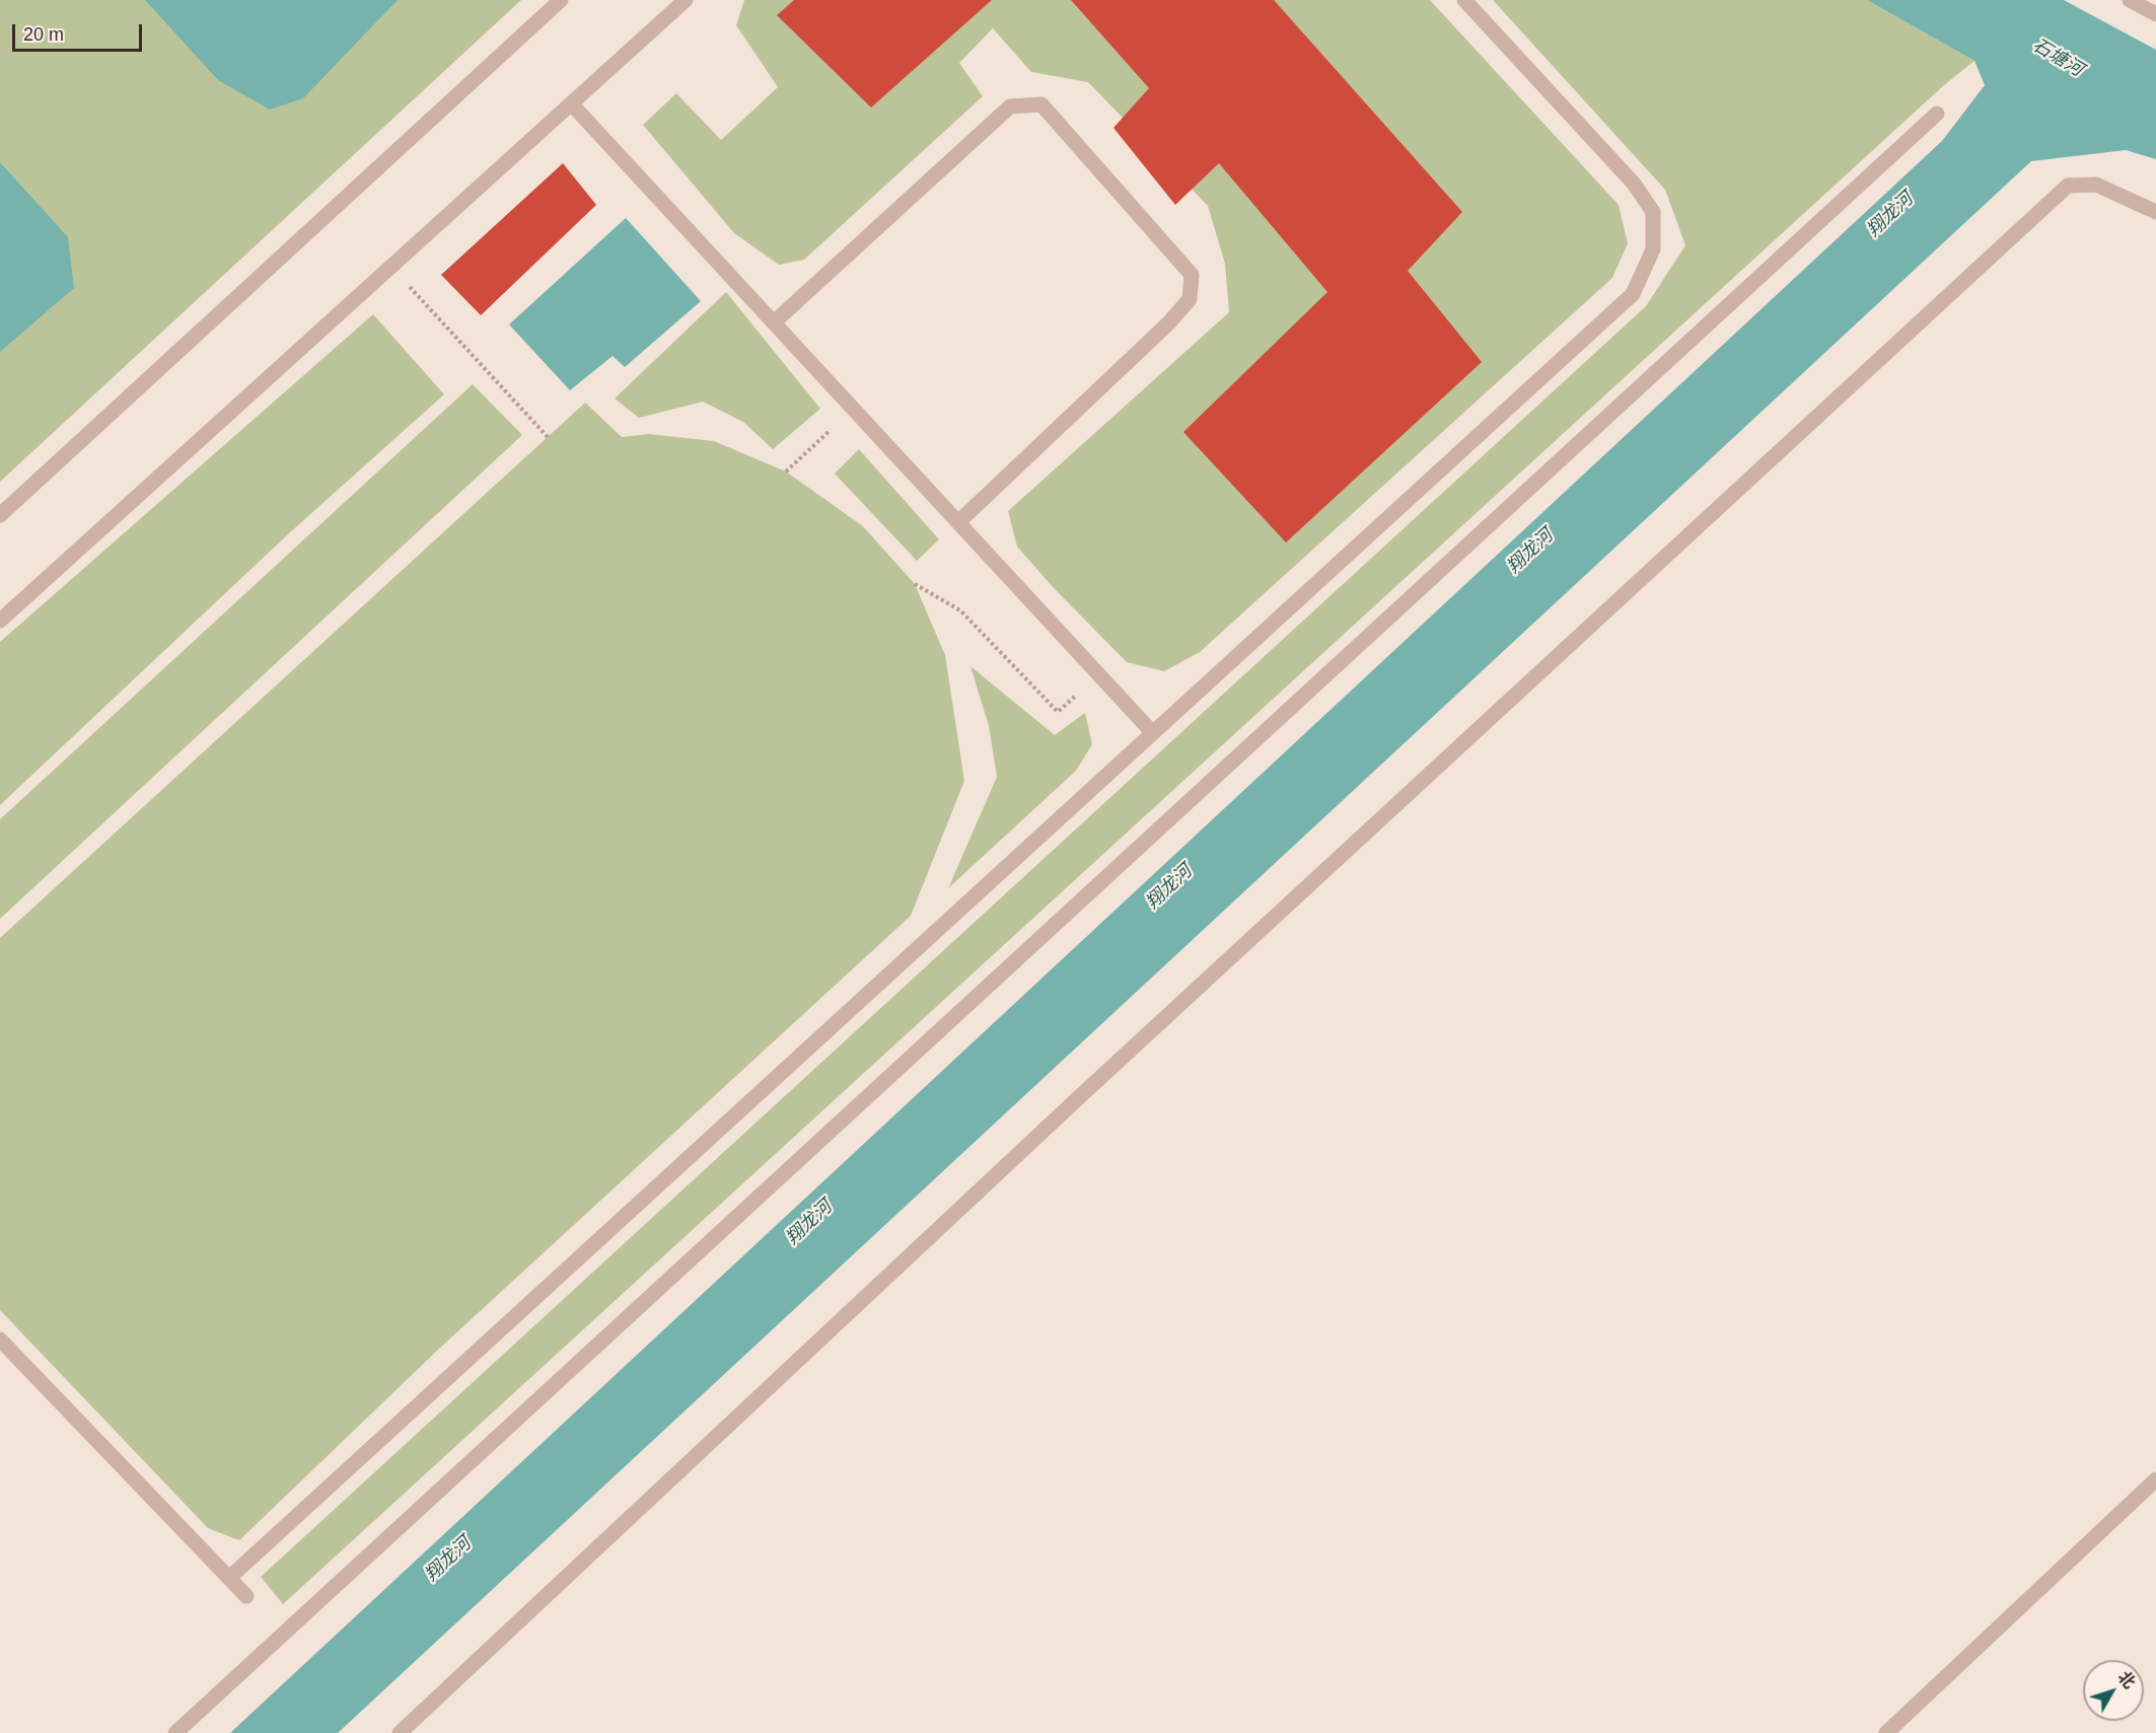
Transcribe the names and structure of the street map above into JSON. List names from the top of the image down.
{
  "water": ["石塘河", "翔龙河"],
  "scale_bar": "20 m",
  "north": "top right"
}
